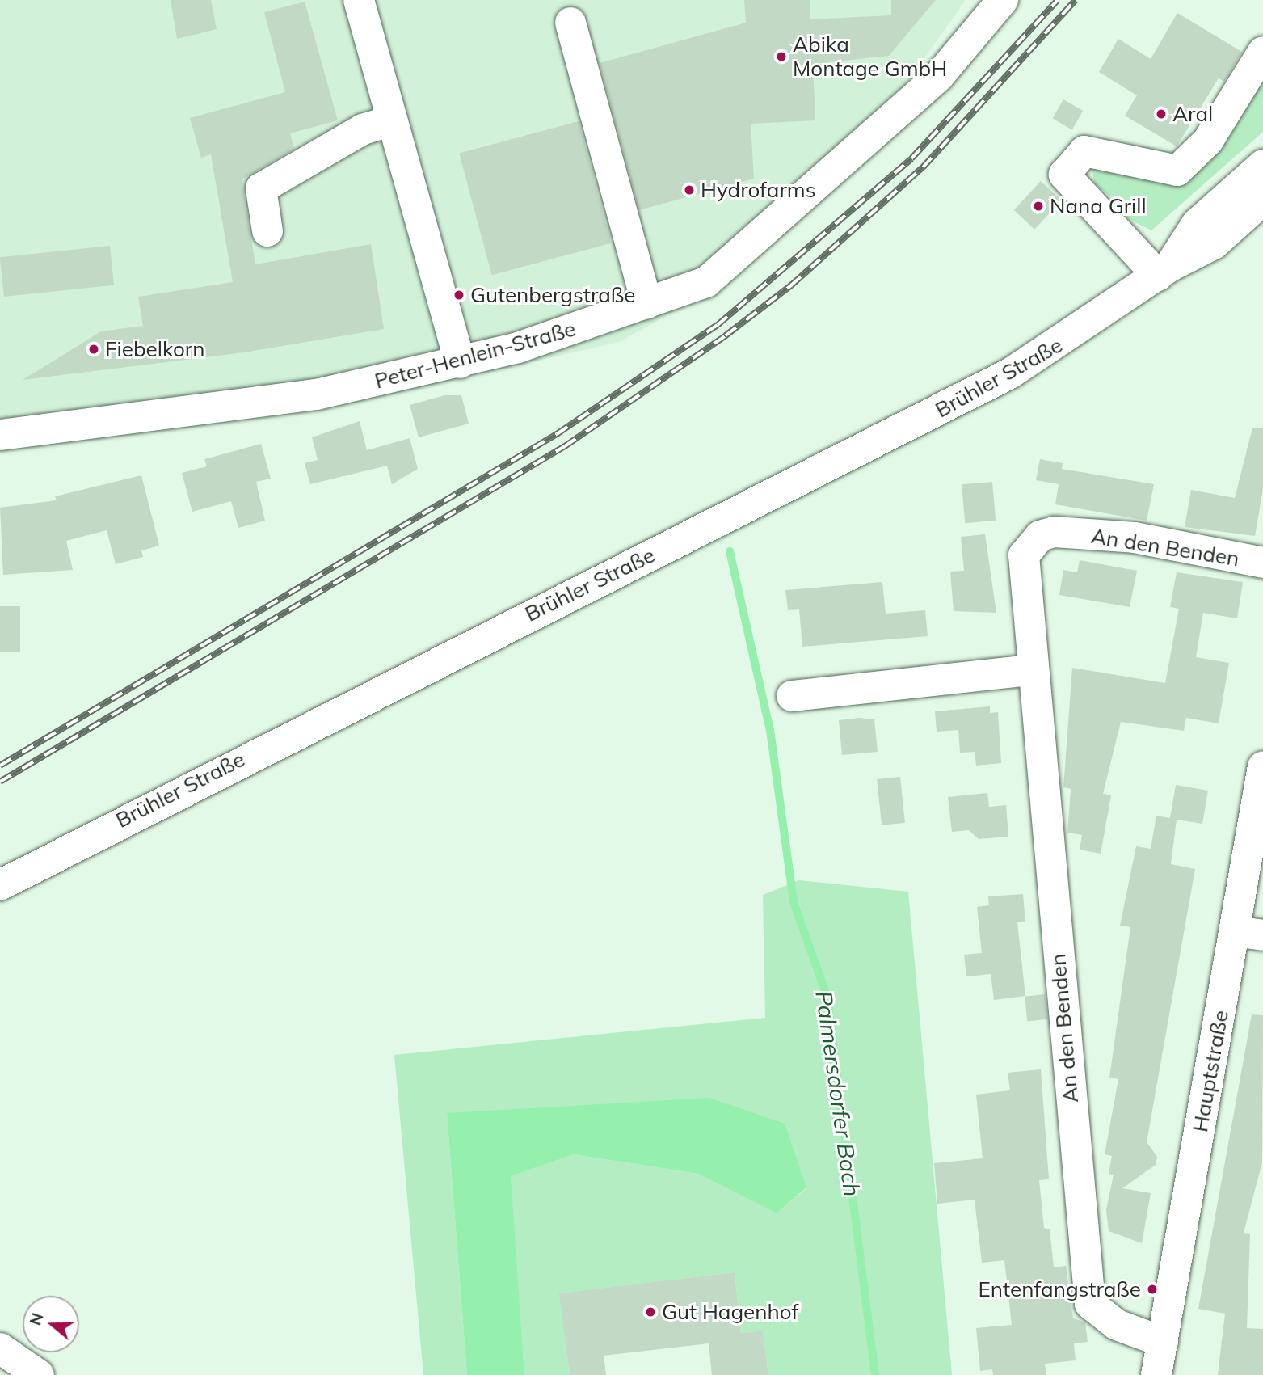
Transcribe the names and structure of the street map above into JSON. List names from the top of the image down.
{
  "streets": {
    "street": [
      "Peter-Henlein-Straße",
      "Brühler Straße",
      "An den Benden",
      "Hauptstraße"
    ]
  },
  "crossings": [
    ["An den Benden", "Hauptstraße"]
  ],
  "water": ["Palmersdorfer Bach"],
  "places": [
    "Abika Montage GmbH",
    "Aral",
    "Hydrofarms",
    "Nana Grill",
    "Gutenbergstraße",
    "Fiebelkorn",
    "Entenfangstraße",
    "Gut Hagenhof"
  ],
  "north": "left"
}
